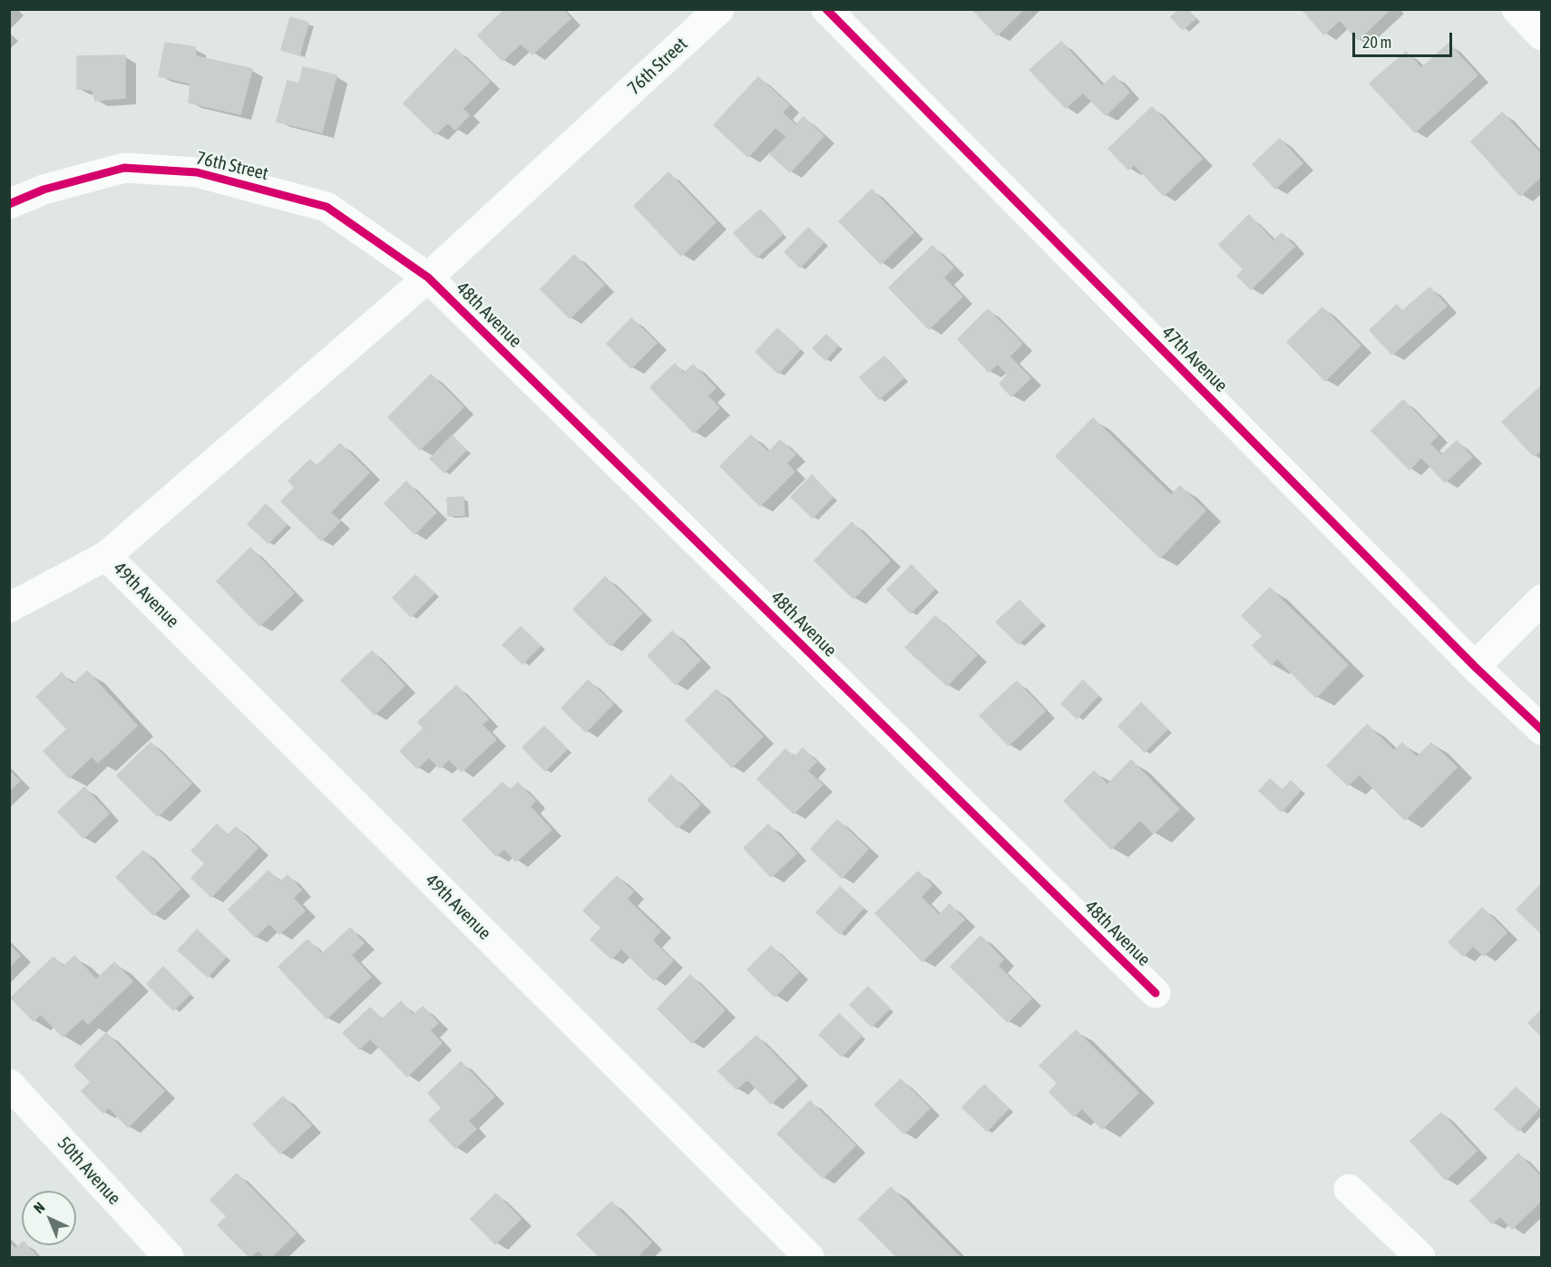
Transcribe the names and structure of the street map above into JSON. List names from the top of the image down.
{
  "streets": {
    "street": [
      "76th Street",
      "48th Avenue",
      "47th Avenue",
      "49th Avenue",
      "50th Avenue"
    ]
  },
  "crossings": [
    ["76th Street", "48th Avenue"],
    ["76th Street", "49th Avenue"]
  ],
  "scale_bar": "20 m",
  "north": "top left"
}
